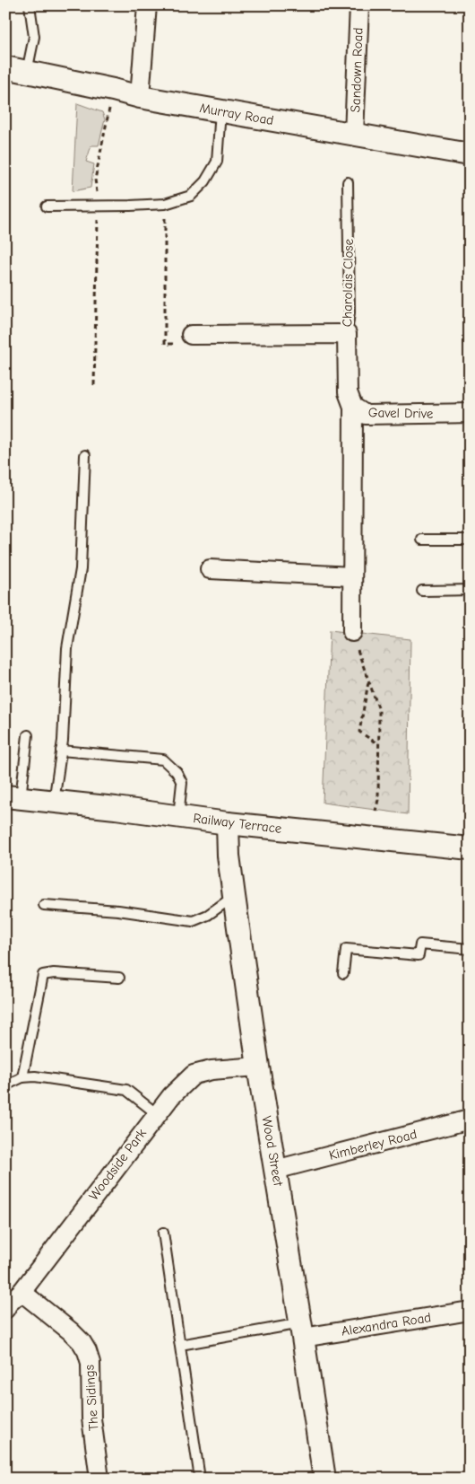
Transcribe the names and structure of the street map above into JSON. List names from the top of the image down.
{
  "streets": {
    "street": [
      "Sandown Road",
      "Murray Road",
      "Charolais Close",
      "Gavel Drive",
      "Railway Terrace",
      "Kimberley Road",
      "Wood Street",
      "Woodside Park",
      "Alexandra Road",
      "The Sidings"
    ]
  },
  "crossings": [
    ["Sandown Road", "Murray Road"],
    ["Charolais Close", "Gavel Drive"],
    ["Railway Terrace", "Wood Street"],
    ["Kimberley Road", "Wood Street"],
    ["Wood Street", "Woodside Park"],
    ["Wood Street", "Alexandra Road"],
    ["Woodside Park", "The Sidings"]
  ]
}
